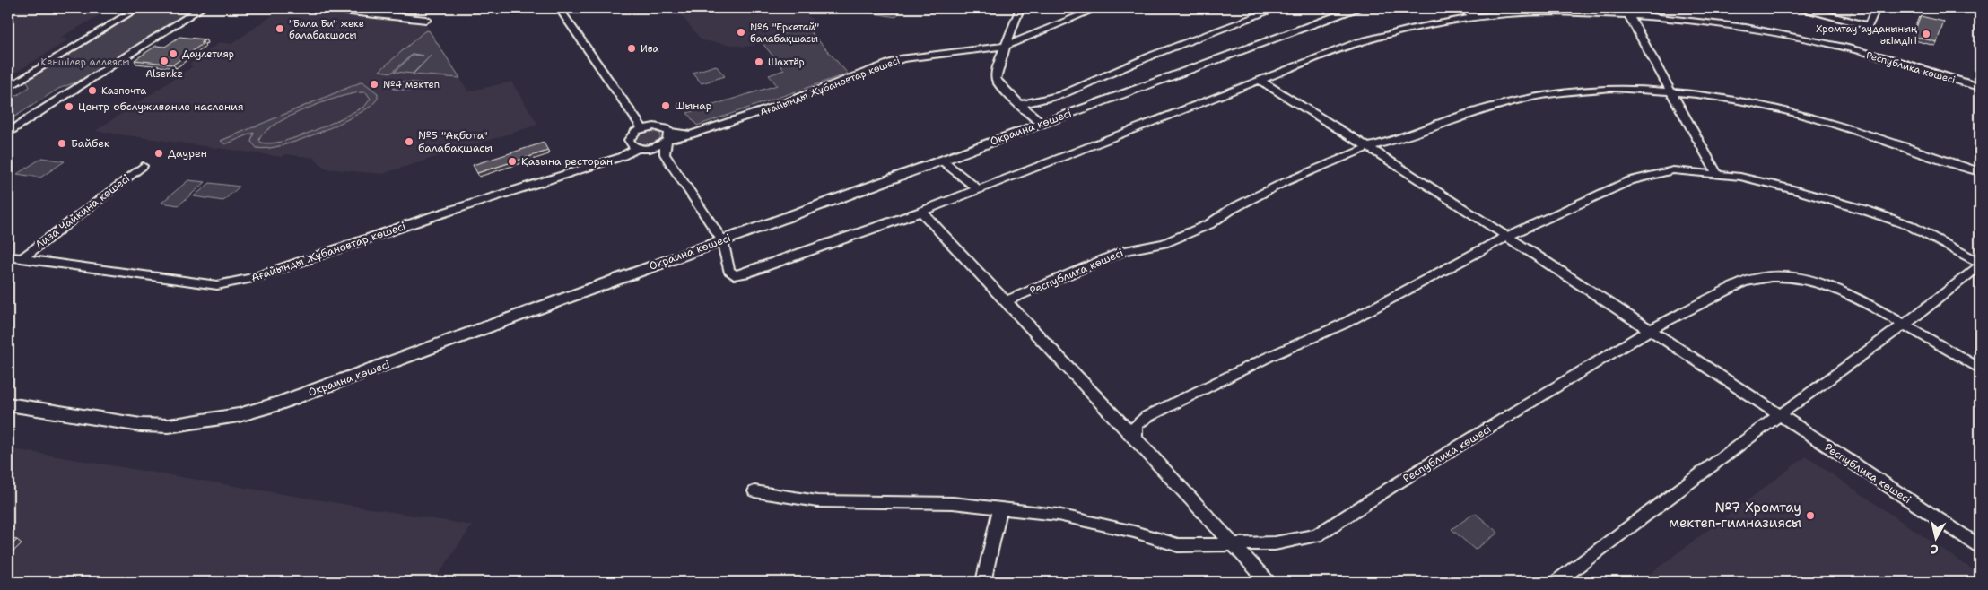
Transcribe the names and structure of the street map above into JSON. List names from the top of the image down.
{
  "streets": {
    "main road": ["Окраина көшесі"],
    "street": ["Республика көшесі", "Ағайынды Жұбановтар көшесі", "Лиза Чайкина көшесі"]
  },
  "crossings": [
    ["Республика көшесі", "Окраина көшесі"],
    ["Ағайынды Жұбановтар көшесі", "Лиза Чайкина көшесі"]
  ],
  "parks": ["Кеншілер аллеясы"],
  "places": [
    "\"Бала Би\" жеке балабакшасы",
    "№6 \"Еркетай\" балабақшасы",
    "Хромтау ауданының әкімдігі",
    "Ива",
    "Даулетияр",
    "Alser.kz",
    "Шахтёр",
    "№4 мектеп",
    "Казпочта",
    "Шынар",
    "Центр обслуживание насления",
    "№5 \"Ақбота\" балабақшасы",
    "Байбек",
    "Даурен",
    "Қазына ресторан",
    "№7 Хромтау мектеп-гимназиясы"
  ],
  "north": "bottom"
}
